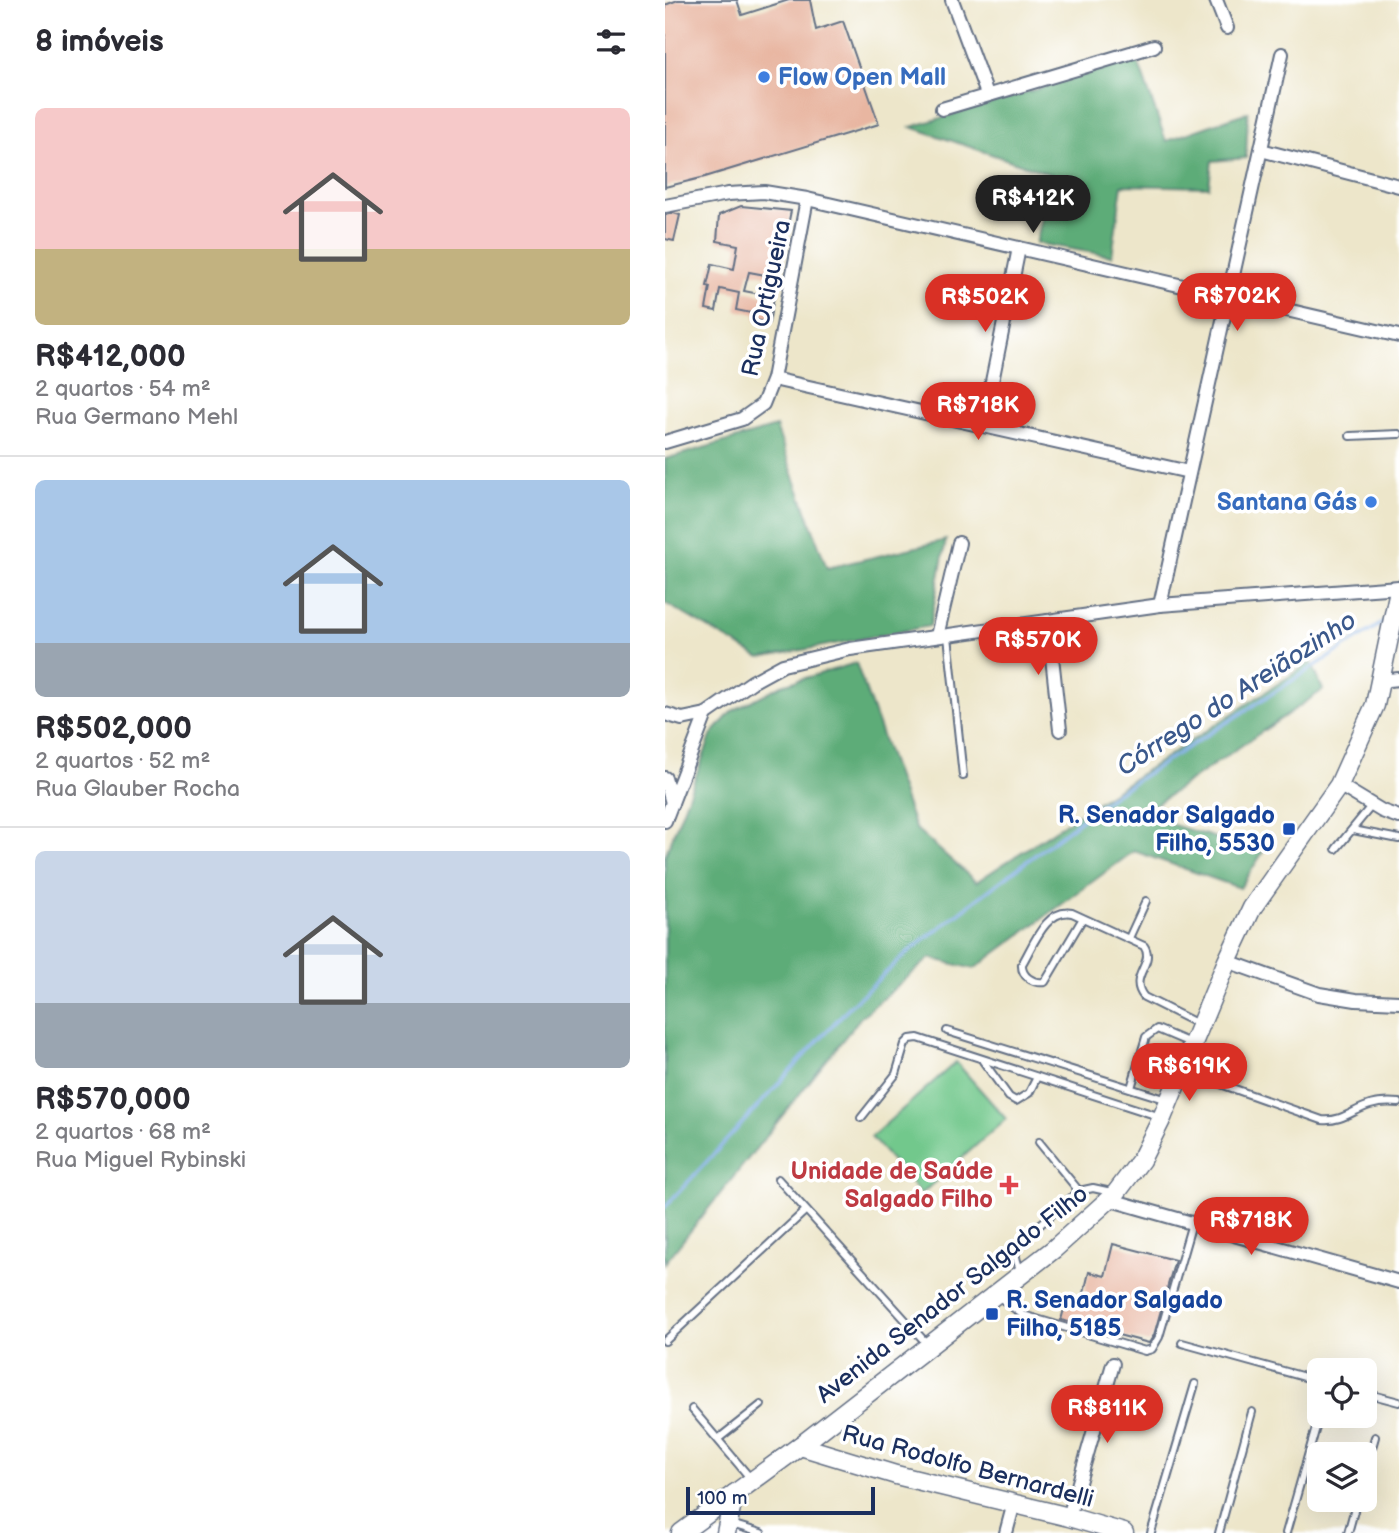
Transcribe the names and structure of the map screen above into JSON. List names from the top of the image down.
{
  "streets": {
    "main road": ["Avenida Senador Salgado Filho", "Rua Rodolfo Bernardelli"],
    "street": ["Rua Ortigueira"]
  },
  "crossings": [
    ["Avenida Senador Salgado Filho", "Rua Rodolfo Bernardelli"]
  ],
  "water": ["Córrego do Areiãozinho"],
  "places": {
    "other": ["Flow Open Mall", "Santana Gás"],
    "transit": ["R. Senador Salgado Filho, 5530", "R. Senador Salgado Filho, 5185"],
    "health": ["Unidade de Saúde Salgado Filho"]
  },
  "scale_bar": "100 m",
  "page": {
    "heading": "8 imóveis",
    "list": [
      {
        "name": "R$412,000",
        "note": "2 quartos · 54 m² · Rua Germano Mehl"
      },
      {
        "name": "R$502,000",
        "note": "2 quartos · 52 m² · Rua Glauber Rocha"
      },
      {
        "name": "R$570,000",
        "note": "2 quartos · 68 m² · Rua Miguel Rybinski"
      }
    ],
    "price": [
      "R$412K",
      "R$702K",
      "R$502K",
      "R$718K",
      "R$570K",
      "R$619K",
      "R$718K",
      "R$811K"
    ],
    "scale": "100 m"
  }
}
